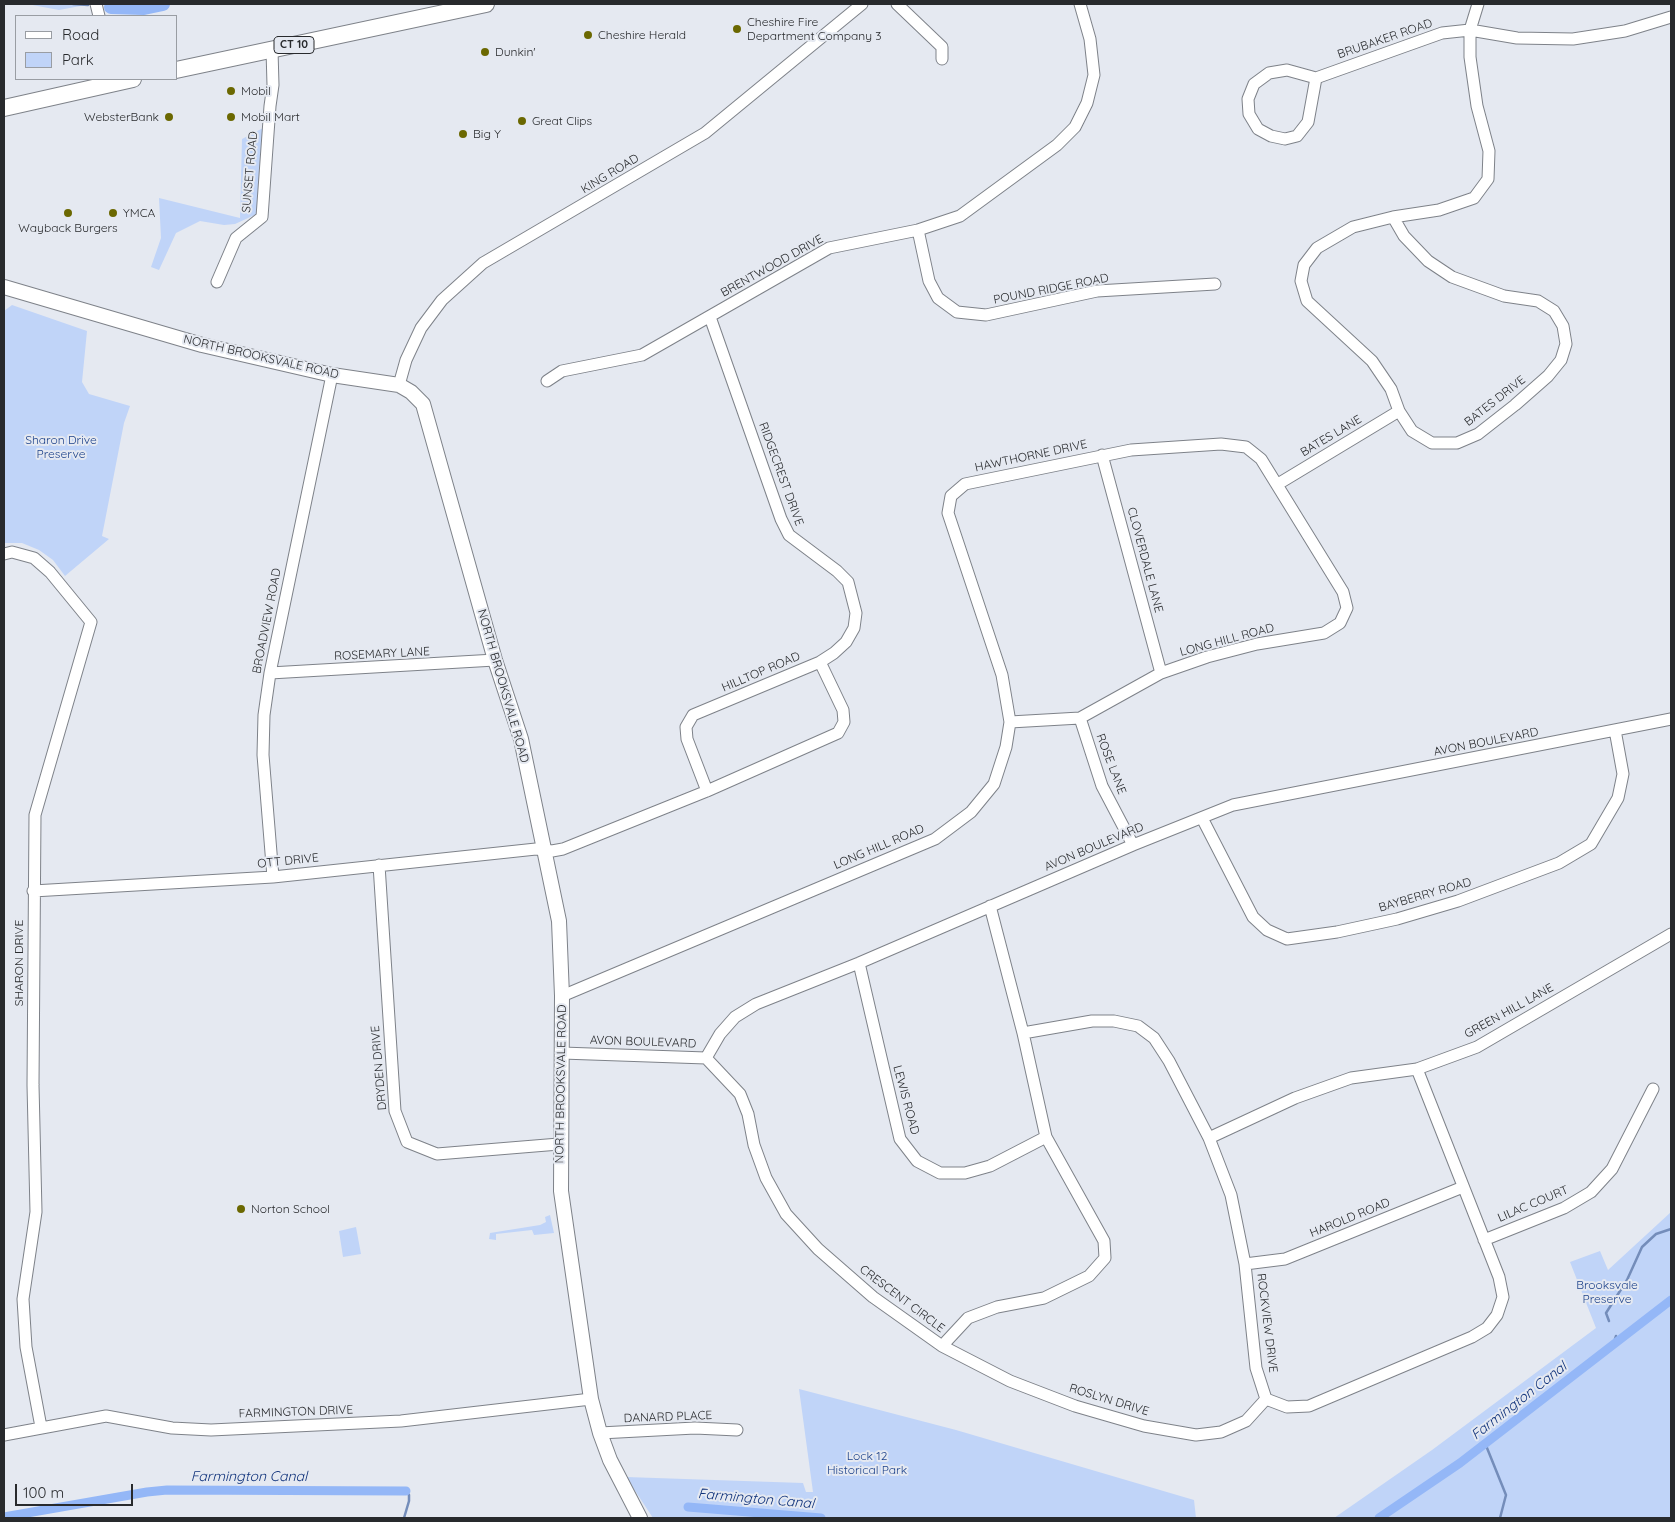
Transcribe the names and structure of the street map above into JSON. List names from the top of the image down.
{
  "streets": {
    "highway": ["CT 10"],
    "main road": ["NORTH BROOKSVALE ROAD"],
    "street": [
      "BRUBAKER ROAD",
      "SUNSET ROAD",
      "KING ROAD",
      "BRENTWOOD DRIVE",
      "POUND RIDGE ROAD",
      "BATES DRIVE",
      "BATES LANE",
      "HAWTHORNE DRIVE",
      "RIDGECREST DRIVE",
      "CLOVERDALE LANE",
      "BROADVIEW ROAD",
      "LONG HILL ROAD",
      "ROSEMARY LANE",
      "HILLTOP ROAD",
      "AVON BOULEVARD",
      "ROSE LANE",
      "OTT DRIVE",
      "BAYBERRY ROAD",
      "SHARON DRIVE",
      "GREEN HILL LANE",
      "DRYDEN DRIVE",
      "LEWIS ROAD",
      "LILAC COURT",
      "HAROLD ROAD",
      "CRESCENT CIRCLE",
      "ROCKVIEW DRIVE",
      "ROSLYN DRIVE",
      "FARMINGTON DRIVE",
      "DANARD PLACE"
    ]
  },
  "crossings": [
    ["BRUBAKER ROAD", "BATES DRIVE"],
    ["CT 10", "SUNSET ROAD"],
    ["KING ROAD", "NORTH BROOKSVALE ROAD"],
    ["BRENTWOOD DRIVE", "POUND RIDGE ROAD"],
    ["BRENTWOOD DRIVE", "RIDGECREST DRIVE"],
    ["NORTH BROOKSVALE ROAD", "BROADVIEW ROAD"],
    ["NORTH BROOKSVALE ROAD", "LONG HILL ROAD"],
    ["NORTH BROOKSVALE ROAD", "ROSEMARY LANE"],
    ["NORTH BROOKSVALE ROAD", "HILLTOP ROAD"],
    ["NORTH BROOKSVALE ROAD", "AVON BOULEVARD"],
    ["NORTH BROOKSVALE ROAD", "OTT DRIVE"],
    ["NORTH BROOKSVALE ROAD", "DRYDEN DRIVE"],
    ["NORTH BROOKSVALE ROAD", "FARMINGTON DRIVE"],
    ["NORTH BROOKSVALE ROAD", "DANARD PLACE"],
    ["BATES DRIVE", "BATES LANE"],
    ["BATES LANE", "HAWTHORNE DRIVE"],
    ["BATES LANE", "LONG HILL ROAD"],
    ["HAWTHORNE DRIVE", "CLOVERDALE LANE"],
    ["HAWTHORNE DRIVE", "LONG HILL ROAD"],
    ["RIDGECREST DRIVE", "HILLTOP ROAD"],
    ["CLOVERDALE LANE", "LONG HILL ROAD"],
    ["BROADVIEW ROAD", "ROSEMARY LANE"],
    ["BROADVIEW ROAD", "OTT DRIVE"],
    ["LONG HILL ROAD", "ROSE LANE"],
    ["HILLTOP ROAD", "OTT DRIVE"],
    ["AVON BOULEVARD", "ROSE LANE"],
    ["AVON BOULEVARD", "BAYBERRY ROAD"],
    ["AVON BOULEVARD", "LEWIS ROAD"],
    ["AVON BOULEVARD", "CRESCENT CIRCLE"],
    ["OTT DRIVE", "SHARON DRIVE"],
    ["OTT DRIVE", "DRYDEN DRIVE"],
    ["SHARON DRIVE", "FARMINGTON DRIVE"],
    ["GREEN HILL LANE", "ROCKVIEW DRIVE"],
    ["LEWIS ROAD", "CRESCENT CIRCLE"],
    ["HAROLD ROAD", "ROCKVIEW DRIVE"],
    ["CRESCENT CIRCLE", "ROCKVIEW DRIVE"],
    ["CRESCENT CIRCLE", "ROSLYN DRIVE"],
    ["ROCKVIEW DRIVE", "ROSLYN DRIVE"]
  ],
  "water": ["Farmington Canal"],
  "parks": ["Sharon Drive Preserve", "Brooksvale Preserve", "Lock 12 Historical Park"],
  "places": [
    "Cheshire Fire Department Company 3",
    "Cheshire Herald",
    "Dunkin'",
    "Mobil",
    "WebsterBank",
    "Mobil Mart",
    "Great Clips",
    "Big Y",
    "Wayback Burgers",
    "YMCA",
    "Norton School"
  ],
  "legend": ["Road", "Park"],
  "scale_bar": "100 m"
}
